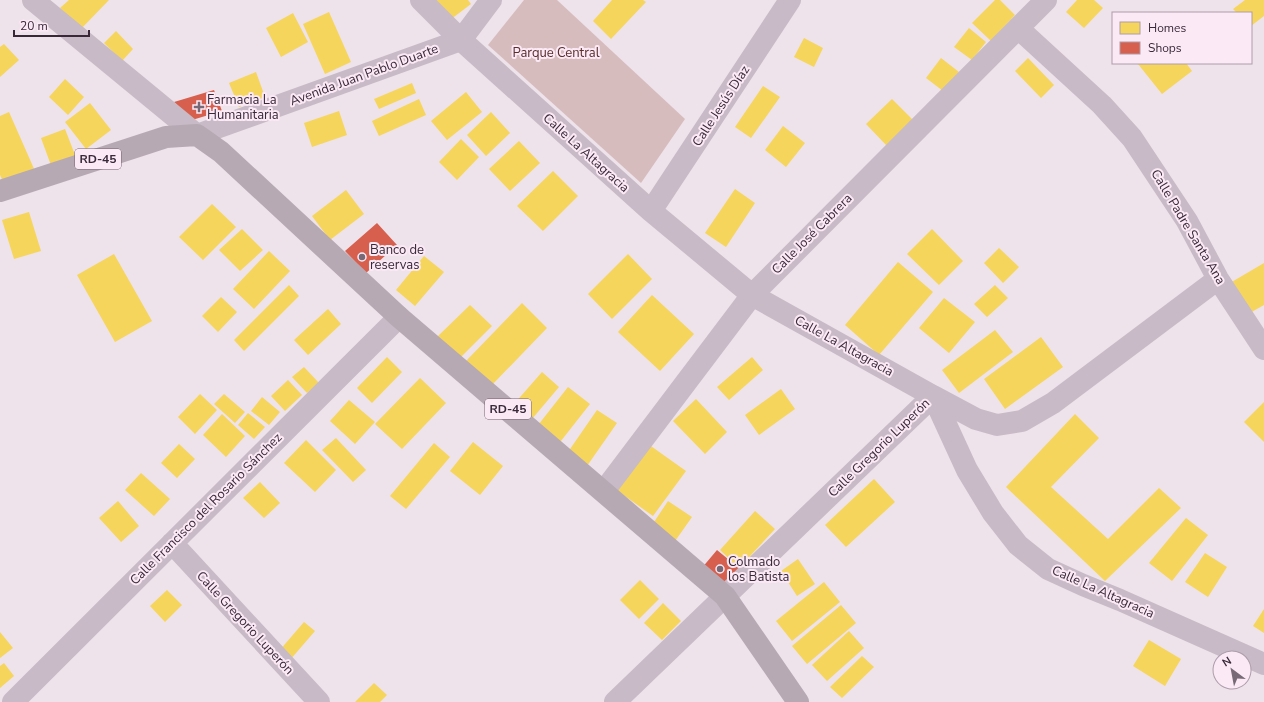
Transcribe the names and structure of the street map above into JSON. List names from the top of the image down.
{
  "streets": {
    "main road": ["RD-45"],
    "street": [
      "Avenida Juan Pablo Duarte",
      "Calle Jesús Díaz",
      "Calle La Altagracia",
      "Calle Padre Santa Ana",
      "Calle José Cabrera",
      "Calle Gregorio Luperón",
      "Calle Francisco del Rosario Sánchez"
    ]
  },
  "crossings": [
    ["Avenida Juan Pablo Duarte", "Calle La Altagracia"],
    ["Avenida Juan Pablo Duarte", "RD-45"],
    ["Calle Jesús Díaz", "Calle La Altagracia"],
    ["Calle La Altagracia", "Calle José Cabrera"],
    ["Calle La Altagracia", "Calle Gregorio Luperón"],
    ["RD-45", "Calle José Cabrera"],
    ["RD-45", "Calle Gregorio Luperón"],
    ["RD-45", "Calle Francisco del Rosario Sánchez"],
    ["Calle Padre Santa Ana", "Calle José Cabrera"],
    ["Calle Padre Santa Ana", "Calle Gregorio Luperón"],
    ["Calle Gregorio Luperón", "Calle Francisco del Rosario Sánchez"]
  ],
  "parks": ["Parque Central"],
  "places": {
    "health": ["Farmacia La Humanitaria"],
    "other": ["Banco de reservas", "Colmado los Batista"]
  },
  "legend": ["Homes", "Shops"],
  "scale_bar": "20 m",
  "north": "top left"
}
